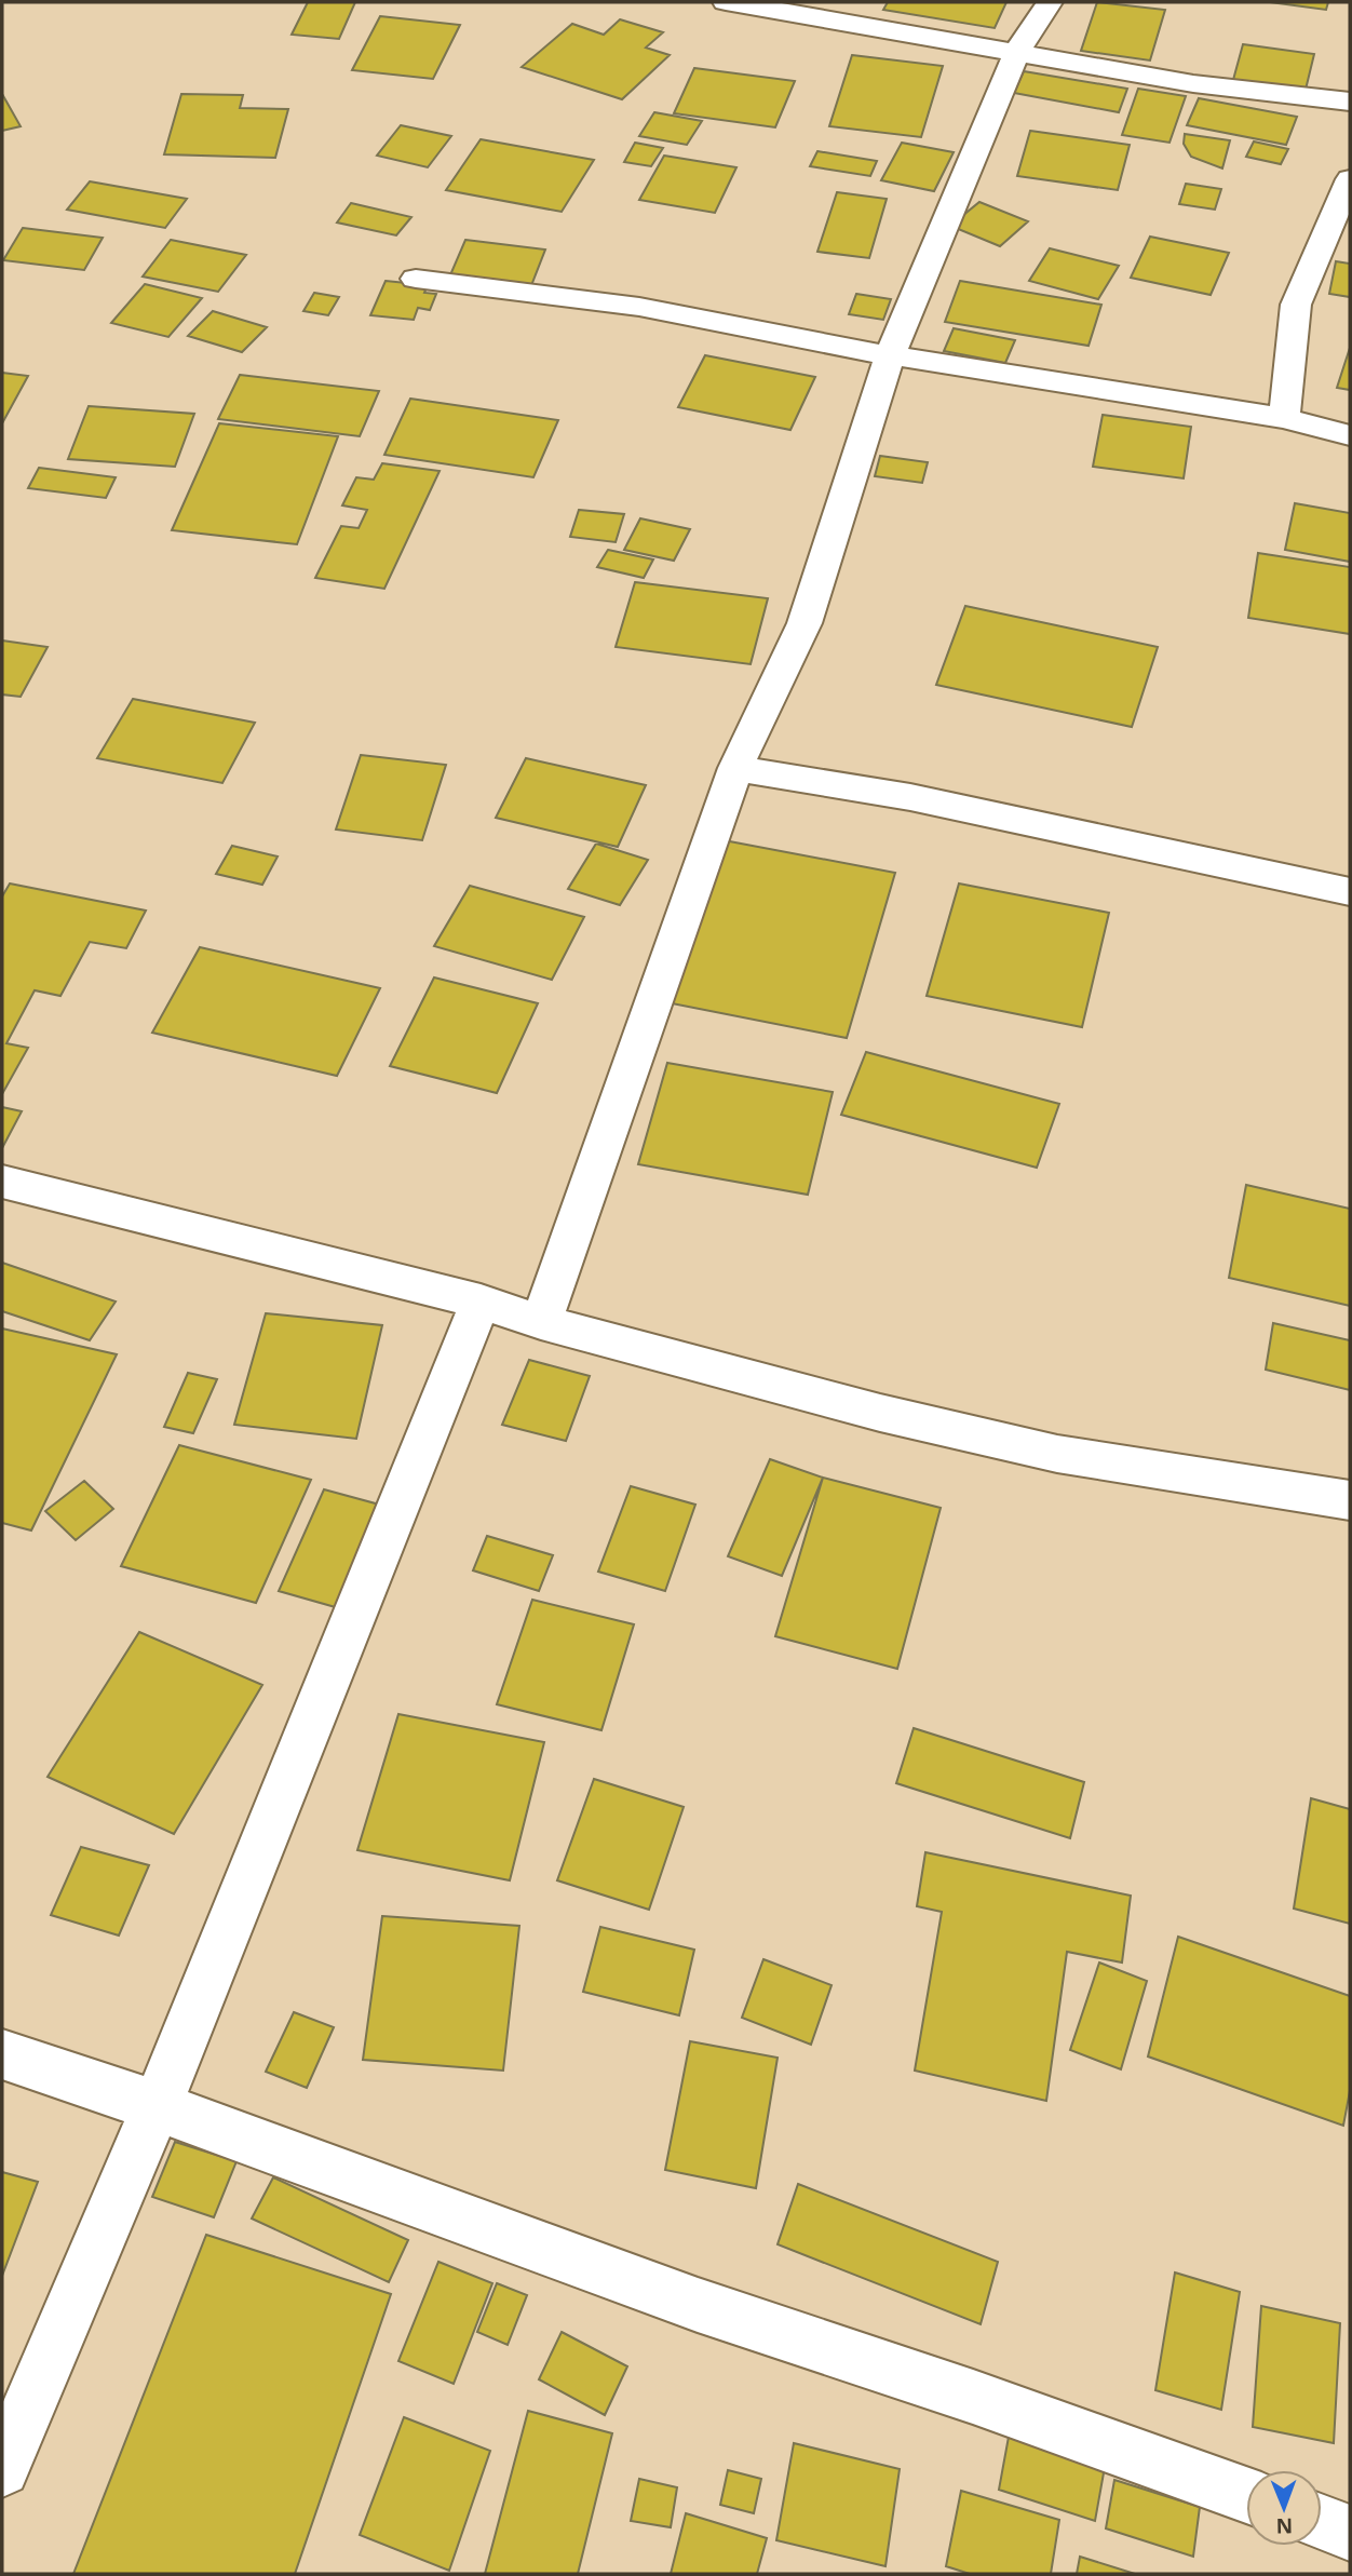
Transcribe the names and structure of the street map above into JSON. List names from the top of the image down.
{
  "north": "bottom"
}
